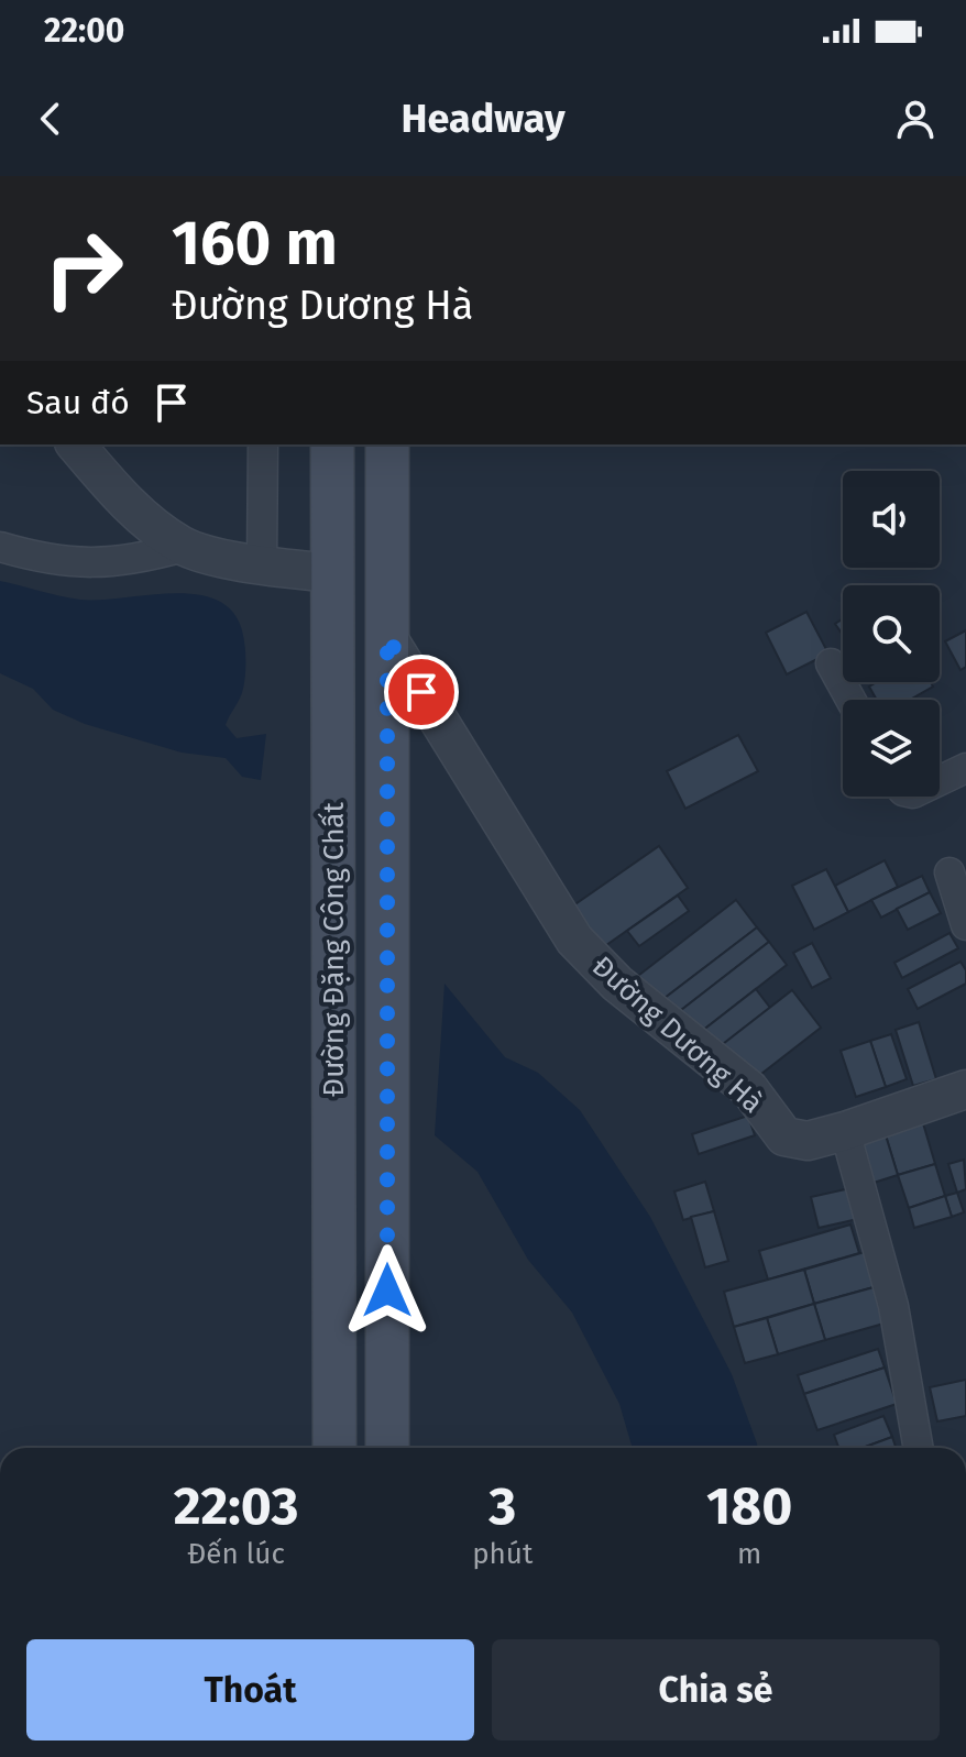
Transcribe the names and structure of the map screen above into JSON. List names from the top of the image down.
{
  "streets": {
    "main road": ["Đường Đặng Công Chất"],
    "street": ["Đường Dương Hà"]
  },
  "crossings": [
    ["Đường Đặng Công Chất", "Đường Dương Hà"]
  ],
  "page": {
    "status": "22:00",
    "header": "Headway",
    "turn": ["160 m", "Đường Dương Hà"],
    "then": "Sau đó",
    "eta": [
      "22:03",
      "Đến lúc",
      "3",
      "phút",
      "180",
      "m"
    ],
    "buttons": ["Thoát", "Chia sẻ"]
  }
}
